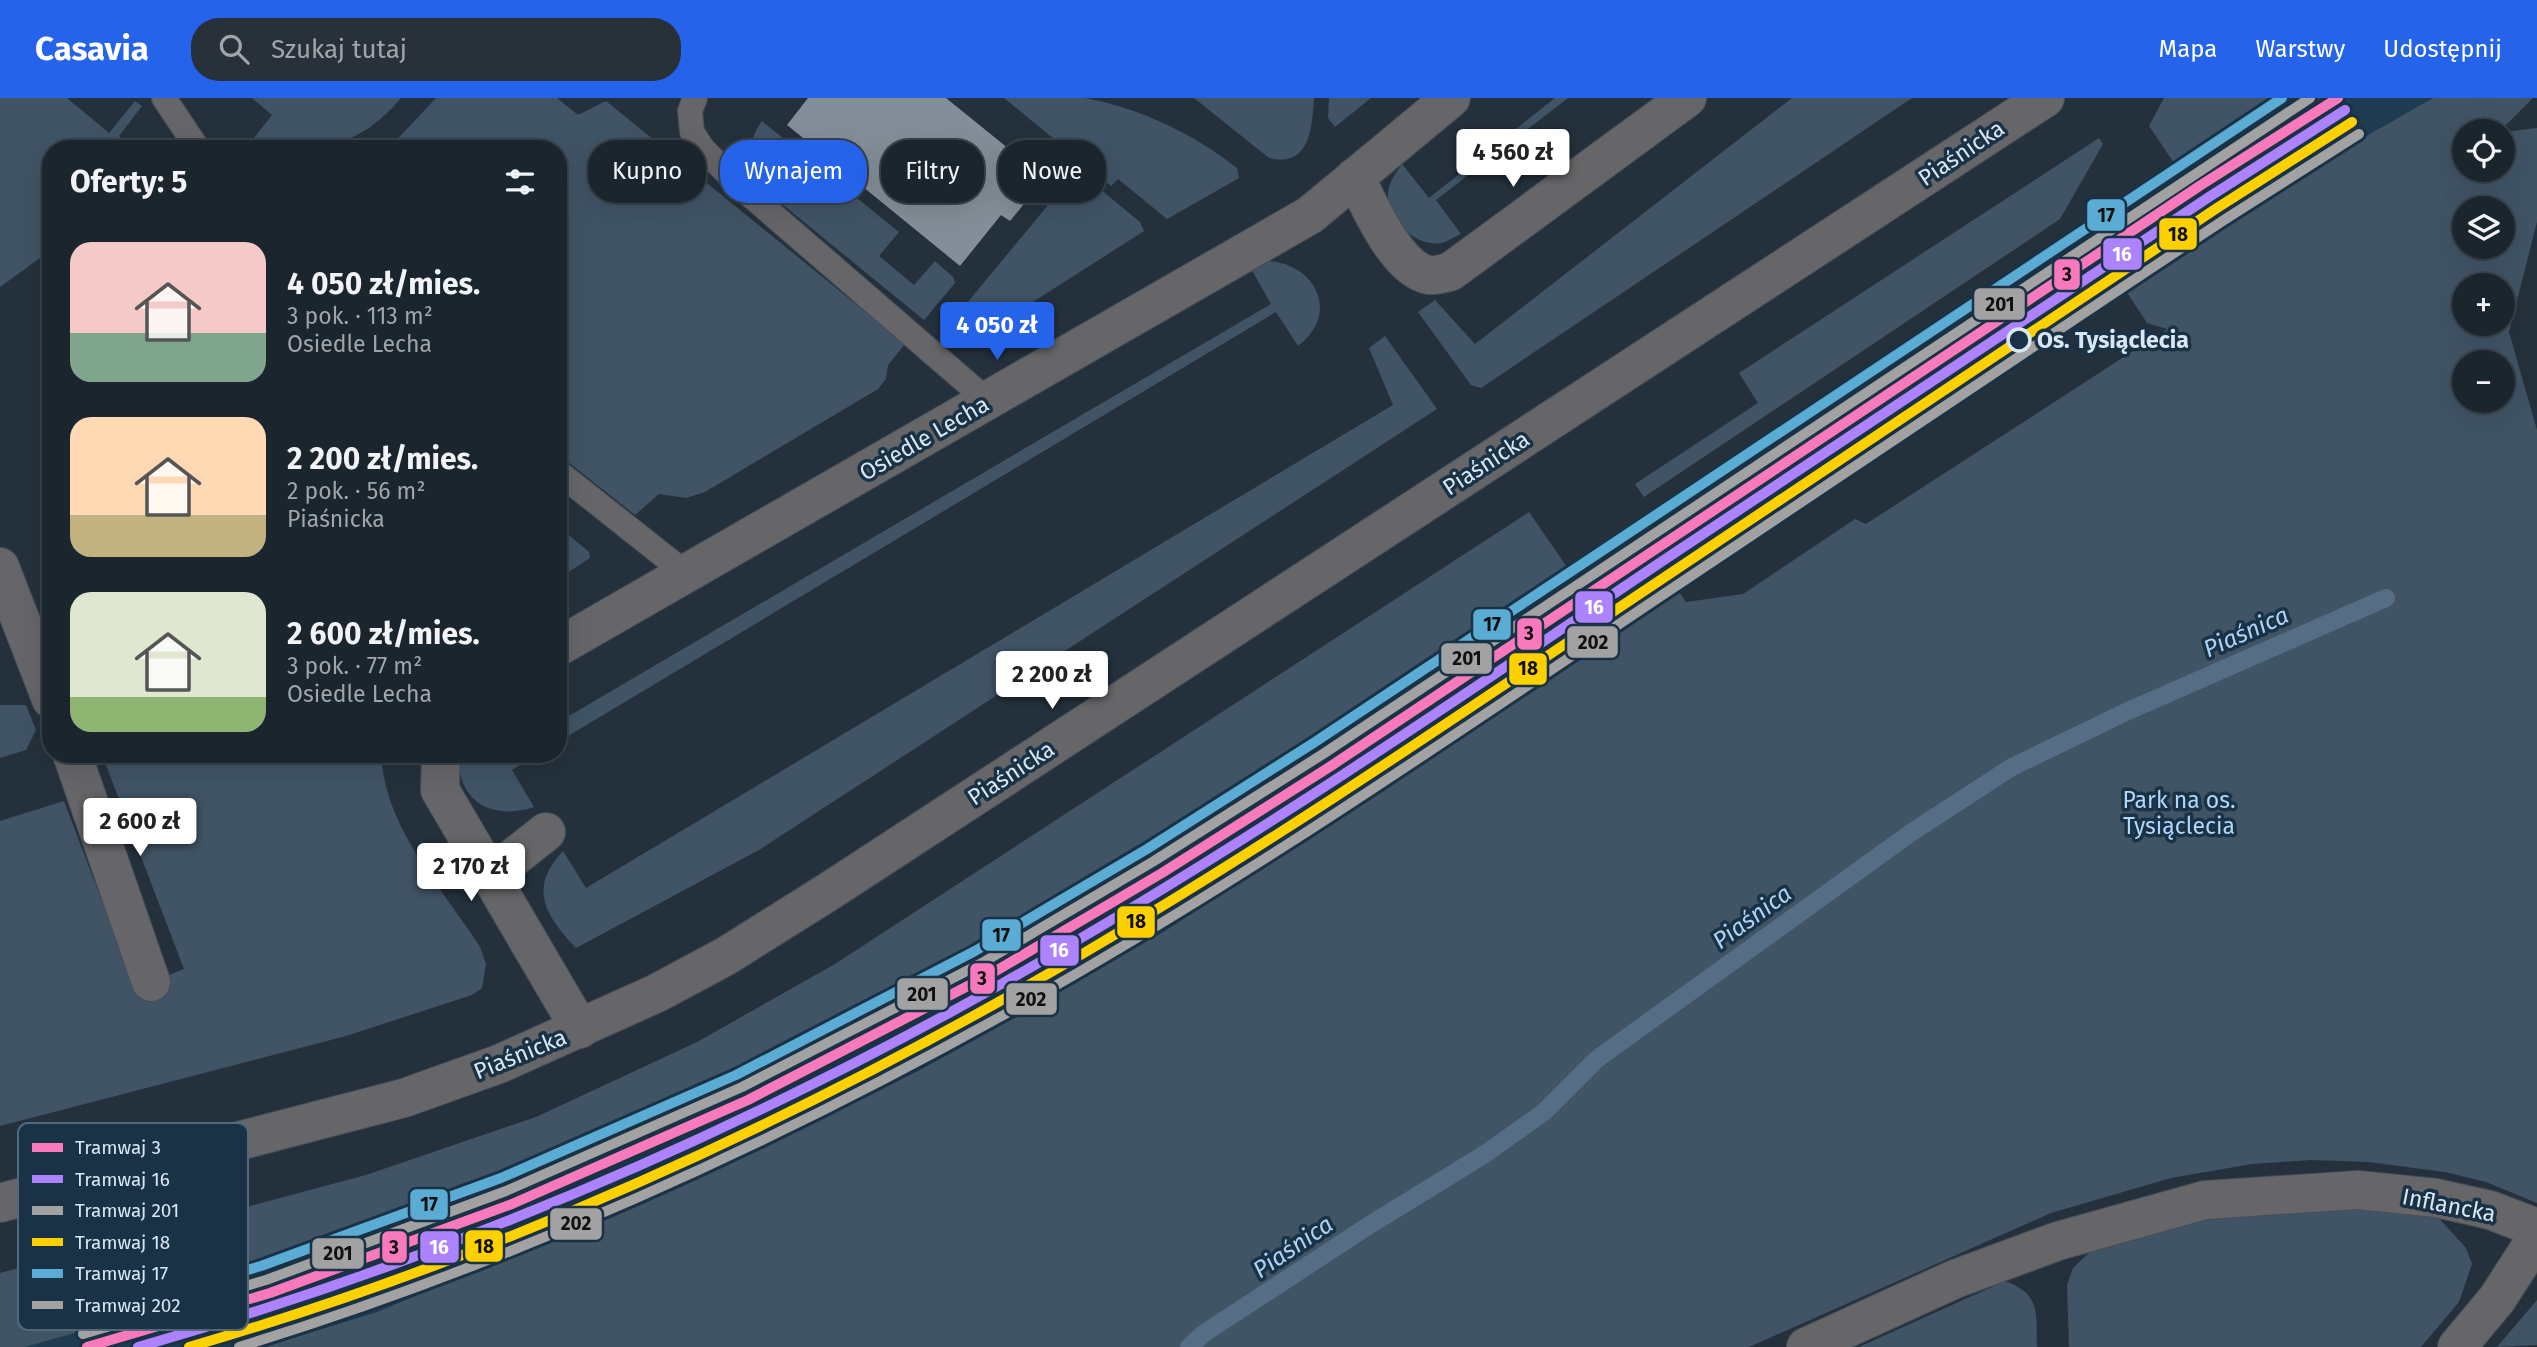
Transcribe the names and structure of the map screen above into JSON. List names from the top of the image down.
{
  "streets": {
    "street": ["Piaśnicka", "Osiedle Lecha", "Inflancka"]
  },
  "water": ["Piaśnica"],
  "parks": ["Park na os. Tysiąclecia"],
  "places": ["Os. Tysiąclecia"],
  "lines": [
    "tram line 3",
    "tram line 201",
    "tram line 17",
    "tram line 16",
    "tram line 18",
    "tram line 202"
  ],
  "legend": [
    "Tramwaj 3",
    "Tramwaj 16",
    "Tramwaj 201",
    "Tramwaj 18",
    "Tramwaj 17",
    "Tramwaj 202"
  ],
  "page": {
    "header": "Casavia",
    "search": "Szukaj tutaj",
    "nav": ["Mapa", "Warstwy", "Udostępnij"],
    "map_buttons": ["+", "−"],
    "price": [
      "4 560 zł",
      "4 050 zł",
      "2 200 zł",
      "2 600 zł",
      "2 170 zł"
    ],
    "chip": [
      "Kupno",
      "Wynajem",
      "Filtry",
      "Nowe"
    ],
    "heading": "Oferty: 5",
    "list": [
      {
        "name": "4 050 zł/mies.",
        "note": "3 pok. · 113 m² · Osiedle Lecha"
      },
      {
        "name": "2 200 zł/mies.",
        "note": "2 pok. · 56 m² · Piaśnicka"
      },
      {
        "name": "2 600 zł/mies.",
        "note": "3 pok. · 77 m² · Osiedle Lecha"
      }
    ]
  }
}
